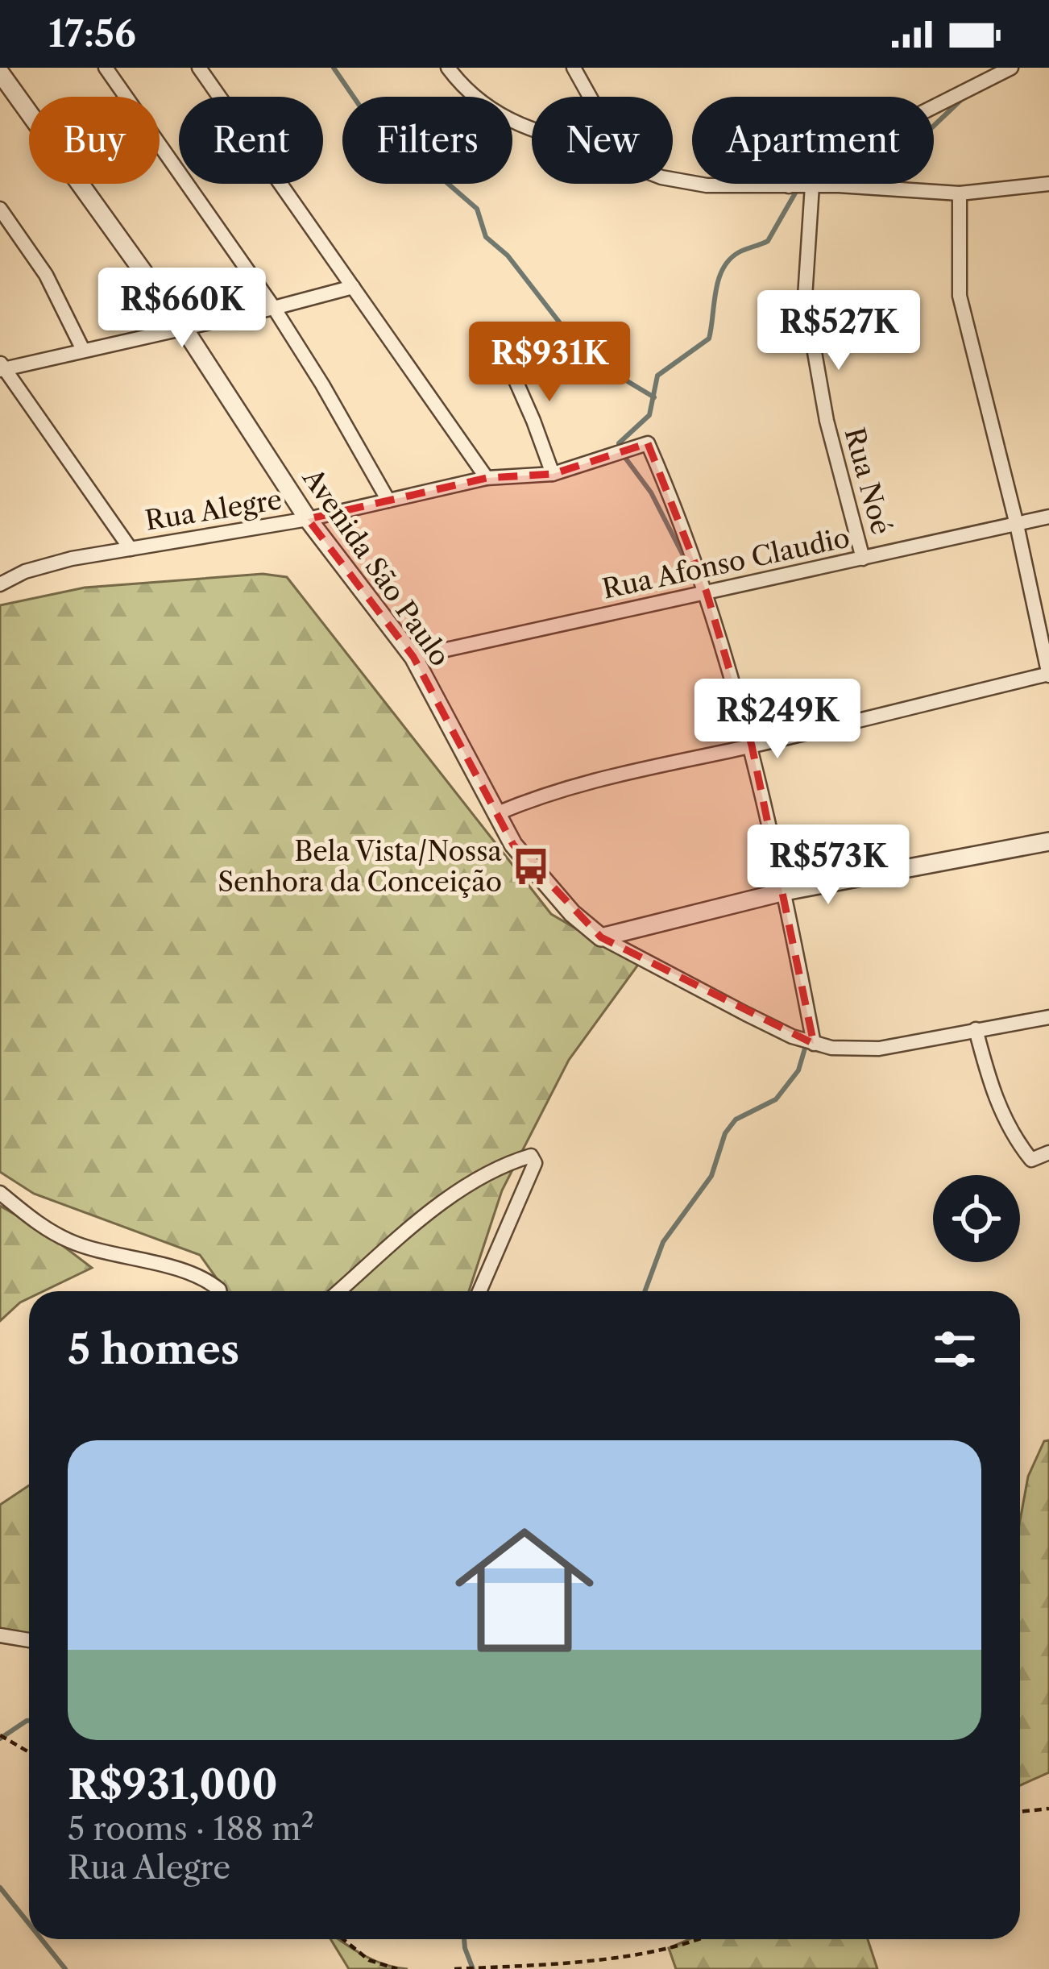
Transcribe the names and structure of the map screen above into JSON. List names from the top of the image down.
{
  "streets": {
    "street": [
      "Rua Noé",
      "Rua Alegre",
      "Rua Afonso Claudio",
      "Avenida São Paulo"
    ]
  },
  "crossings": [
    ["Rua Noé", "Rua Afonso Claudio"],
    ["Rua Alegre", "Rua Afonso Claudio"],
    ["Rua Alegre", "Avenida São Paulo"],
    ["Rua Afonso Claudio", "Avenida São Paulo"]
  ],
  "places": {
    "bus stop": ["Bela Vista/Nossa Senhora da Conceição"]
  },
  "page": {
    "status": "17:56",
    "chip": [
      "Buy",
      "Rent",
      "Filters",
      "New",
      "Apartment"
    ],
    "price": [
      "R$660K",
      "R$527K",
      "R$931K",
      "R$249K",
      "R$573K"
    ],
    "heading": "5 homes",
    "list": [
      {
        "name": "R$931,000",
        "note": "5 rooms · 188 m² · Rua Alegre"
      }
    ]
  }
}
